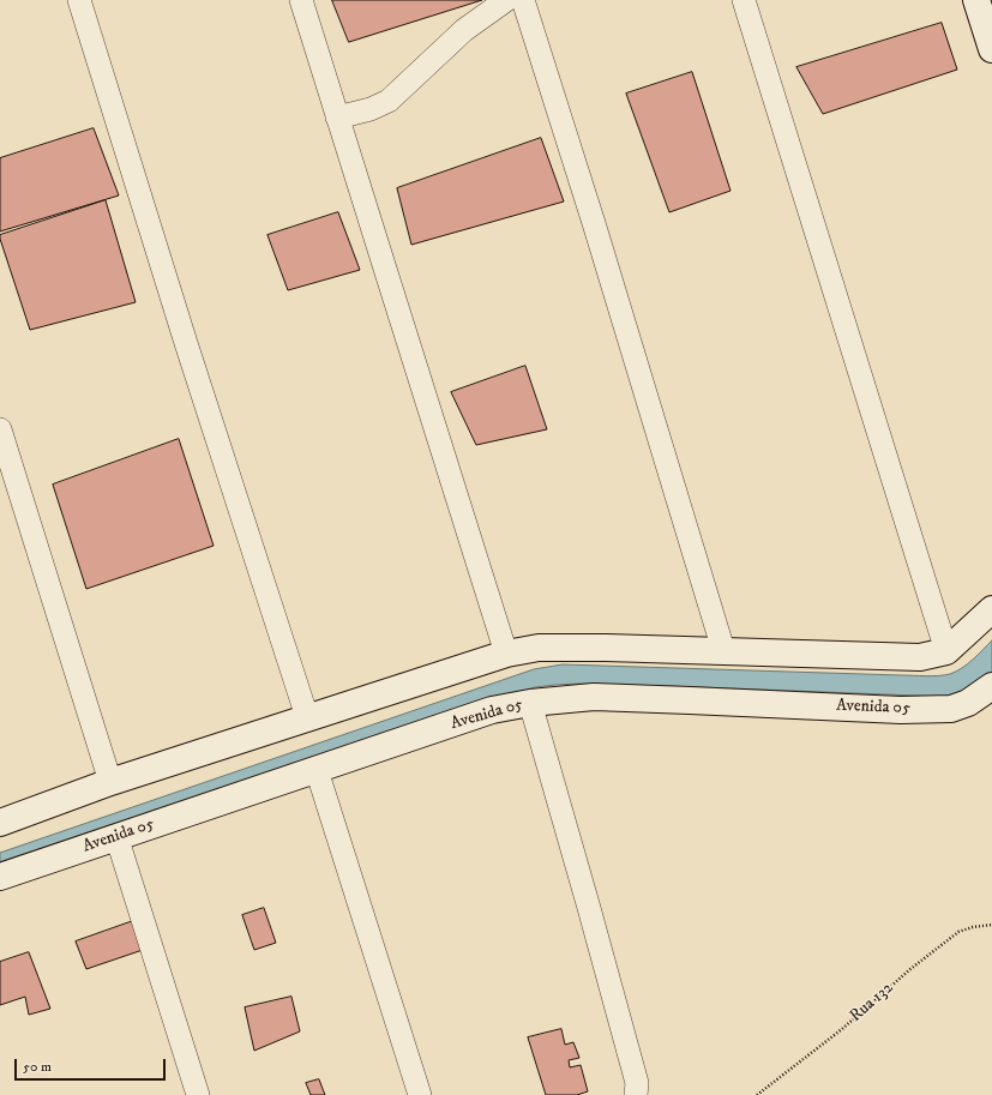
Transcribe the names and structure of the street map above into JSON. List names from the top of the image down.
{
  "streets": {
    "main road": ["Avenida 05"],
    "path": ["Rua 132"]
  },
  "scale_bar": "50 m"
}
